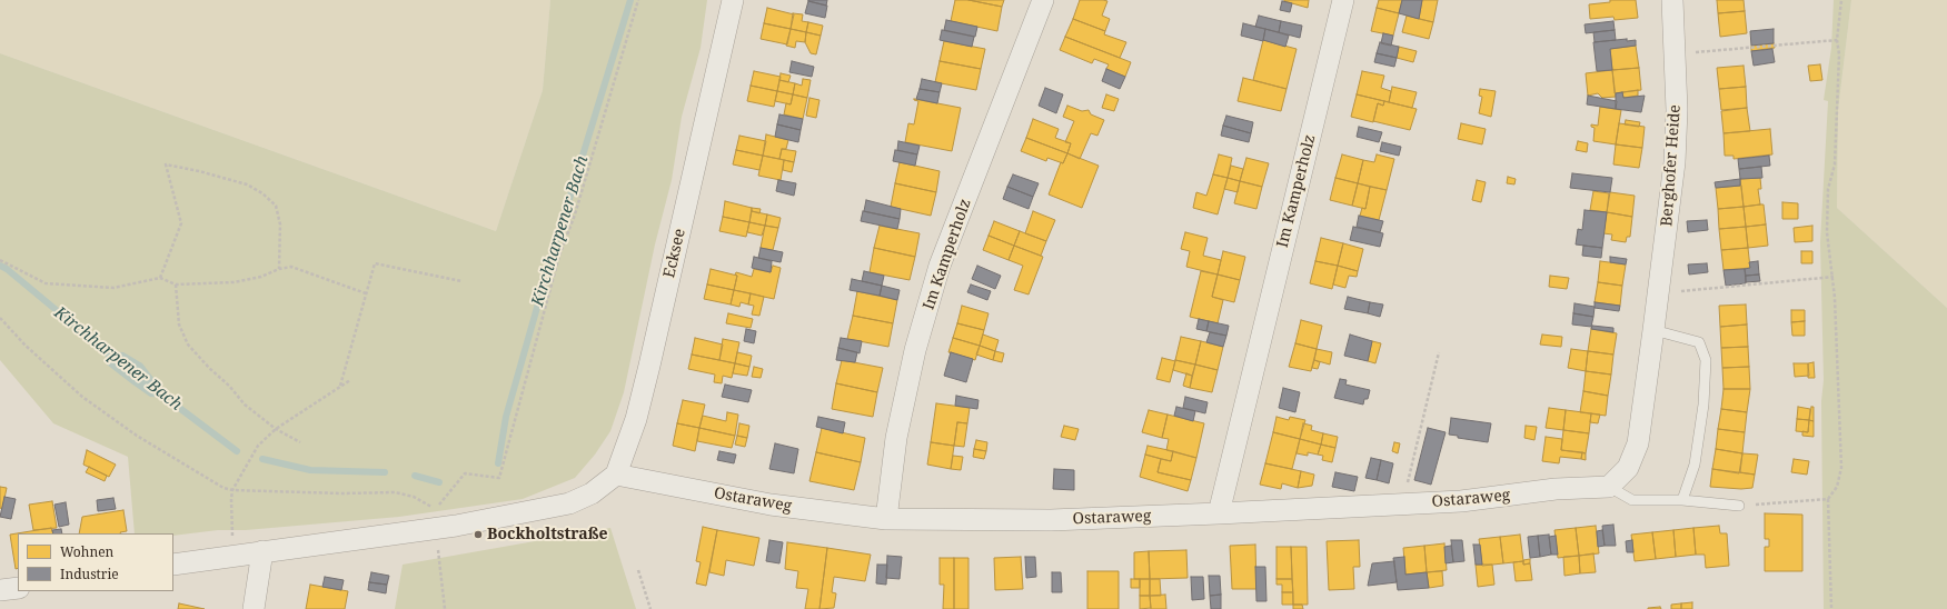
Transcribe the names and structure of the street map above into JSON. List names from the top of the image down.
{
  "streets": {
    "street": [
      "Berghofer Heide",
      "Im Kamperholz",
      "Ecksee",
      "Ostaraweg"
    ]
  },
  "crossings": [
    ["Berghofer Heide", "Ostaraweg"],
    ["Im Kamperholz", "Ostaraweg"],
    ["Ecksee", "Ostaraweg"]
  ],
  "water": ["Kirchharpener Bach"],
  "places": ["Bockholtstraße"],
  "legend": ["Wohnen", "Industrie"]
}
